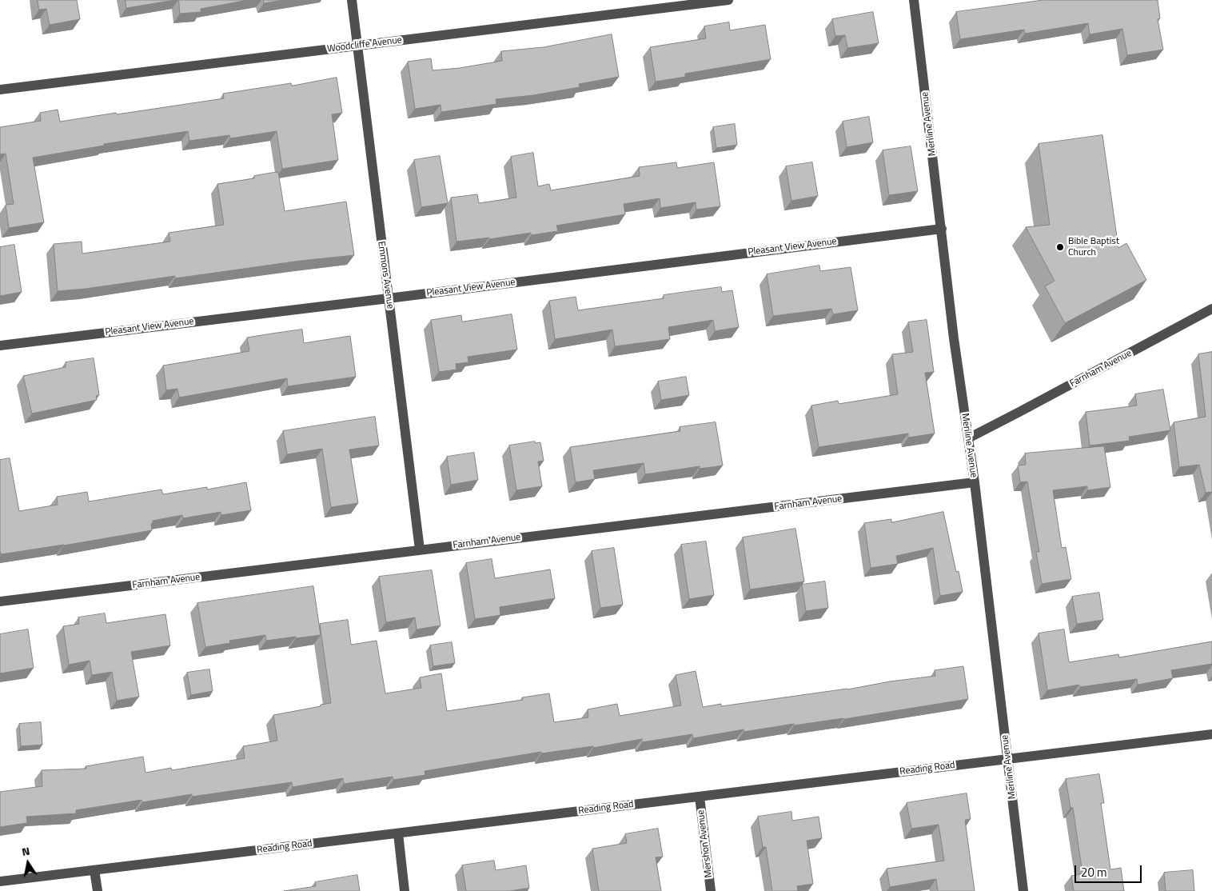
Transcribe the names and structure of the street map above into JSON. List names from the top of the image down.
{
  "streets": {
    "street": [
      "Woodcliffe Avenue",
      "Meriline Avenue",
      "Pleasant View Avenue",
      "Emmons Avenue",
      "Farnham Avenue",
      "Reading Road",
      "Mershon Avenue"
    ]
  },
  "crossings": [
    ["Woodcliffe Avenue", "Emmons Avenue"],
    ["Meriline Avenue", "Pleasant View Avenue"],
    ["Meriline Avenue", "Farnham Avenue"],
    ["Meriline Avenue", "Reading Road"],
    ["Pleasant View Avenue", "Emmons Avenue"],
    ["Emmons Avenue", "Farnham Avenue"],
    ["Reading Road", "Mershon Avenue"]
  ],
  "places": ["Bible Baptist Church"],
  "scale_bar": "20 m",
  "north": "top"
}
